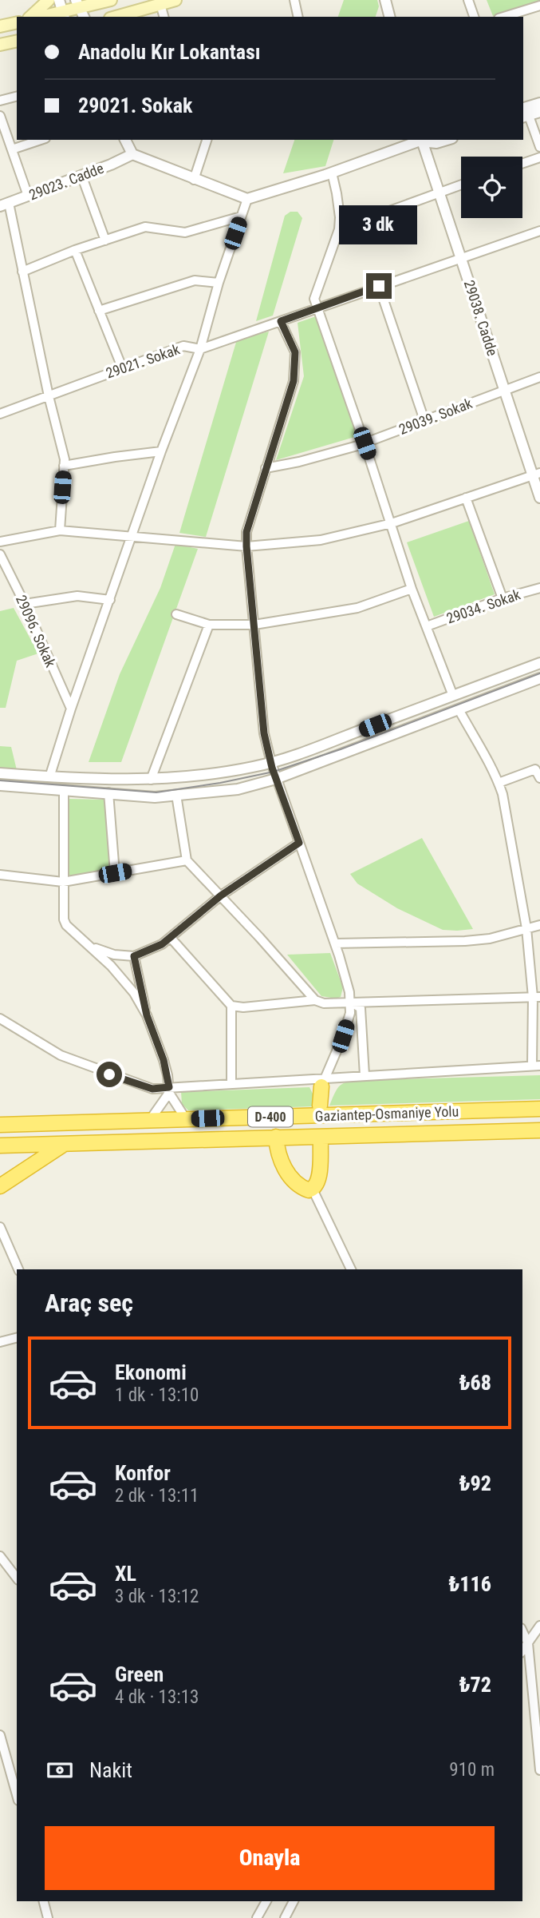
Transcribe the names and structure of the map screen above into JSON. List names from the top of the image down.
{
  "streets": {
    "highway": ["Gaziantep-Osmaniye Yolu", "D-400"],
    "street": [
      "29023. Cadde",
      "29038. Cadde",
      "29021. Sokak",
      "29039. Sokak",
      "29034. Sokak",
      "29096. Sokak"
    ]
  },
  "crossings": [
    ["29038. Cadde", "29021. Sokak"],
    ["29038. Cadde", "29039. Sokak"]
  ],
  "page": {
    "banner": ["Anadolu Kır Lokantası", "29021. Sokak"],
    "bubble": "3 dk",
    "heading": "Araç seç",
    "list": [
      {
        "name": "Ekonomi",
        "note": "1 dk · 13:10",
        "value": "₺68"
      },
      {
        "name": "Konfor",
        "note": "2 dk · 13:11",
        "value": "₺92"
      },
      {
        "name": "XL",
        "note": "3 dk · 13:12",
        "value": "₺116"
      },
      {
        "name": "Green",
        "note": "4 dk · 13:13",
        "value": "₺72"
      }
    ],
    "pay": ["Nakit", "910 m"],
    "buttons": "Onayla"
  }
}
